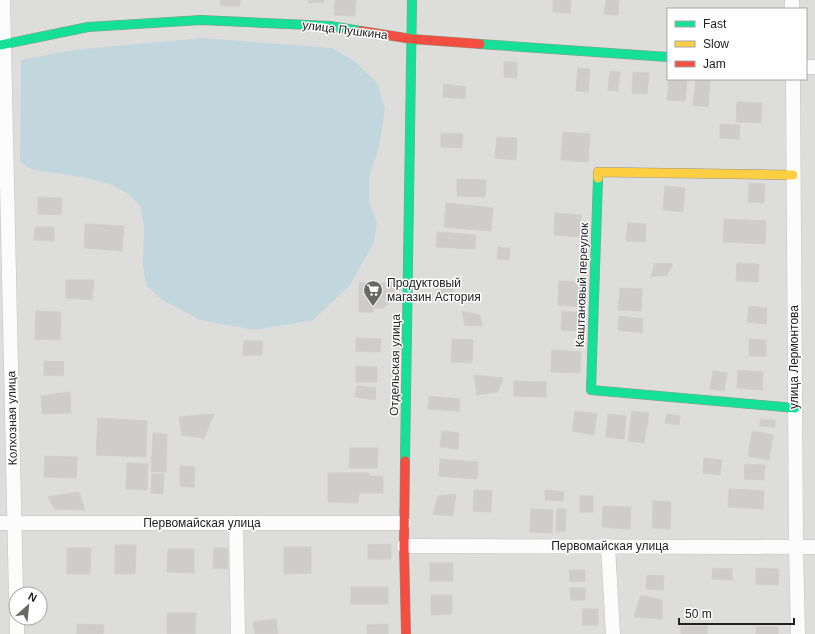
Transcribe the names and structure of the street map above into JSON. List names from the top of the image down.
{
  "streets": {
    "street": [
      "улица Пушкина",
      "Каштановый переулок",
      "улица Лермонтова",
      "Отдельская улица",
      "Колхозная улица",
      "Первомайская улица"
    ]
  },
  "crossings": [
    ["улица Пушкина", "Отдельская улица"],
    ["улица Пушкина", "Колхозная улица"],
    ["Каштановый переулок", "улица Лермонтова"],
    ["улица Лермонтова", "Первомайская улица"],
    ["Отдельская улица", "Первомайская улица"],
    ["Колхозная улица", "Первомайская улица"]
  ],
  "places": {
    "supermarket": ["Продуктовый магазин Астория"]
  },
  "legend": ["Fast", "Slow", "Jam"],
  "scale_bar": "50 m",
  "north": "top right"
}
